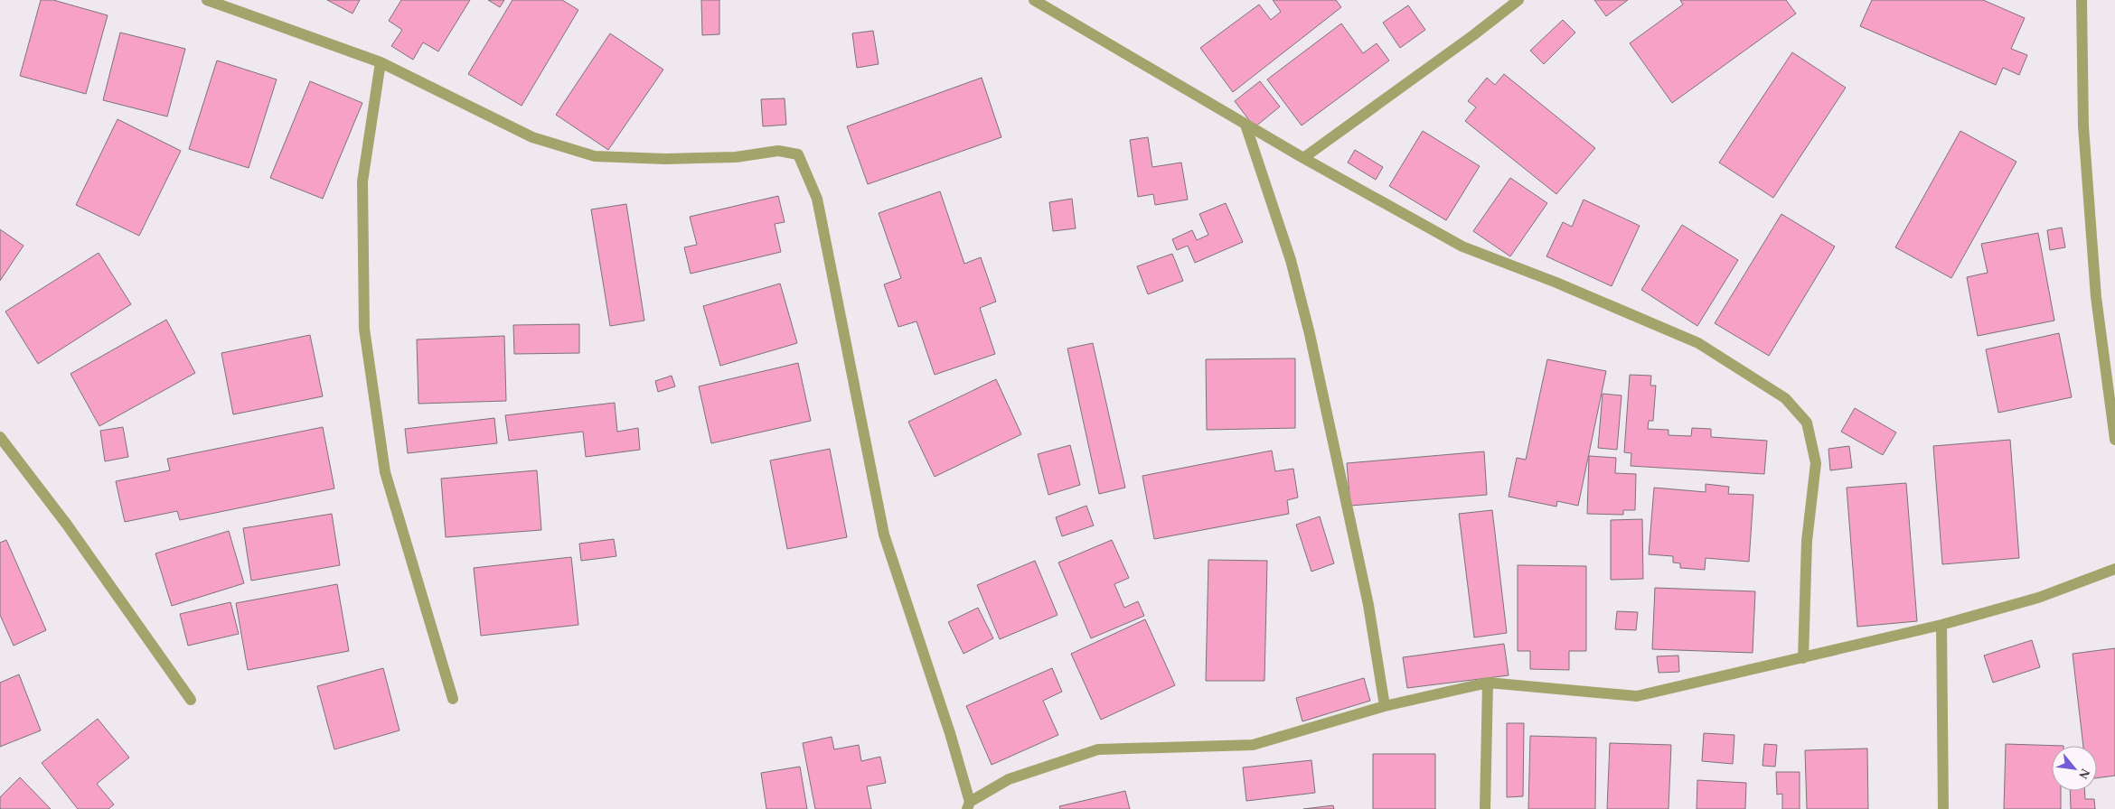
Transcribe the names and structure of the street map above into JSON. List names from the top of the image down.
{
  "north": "bottom right"
}
